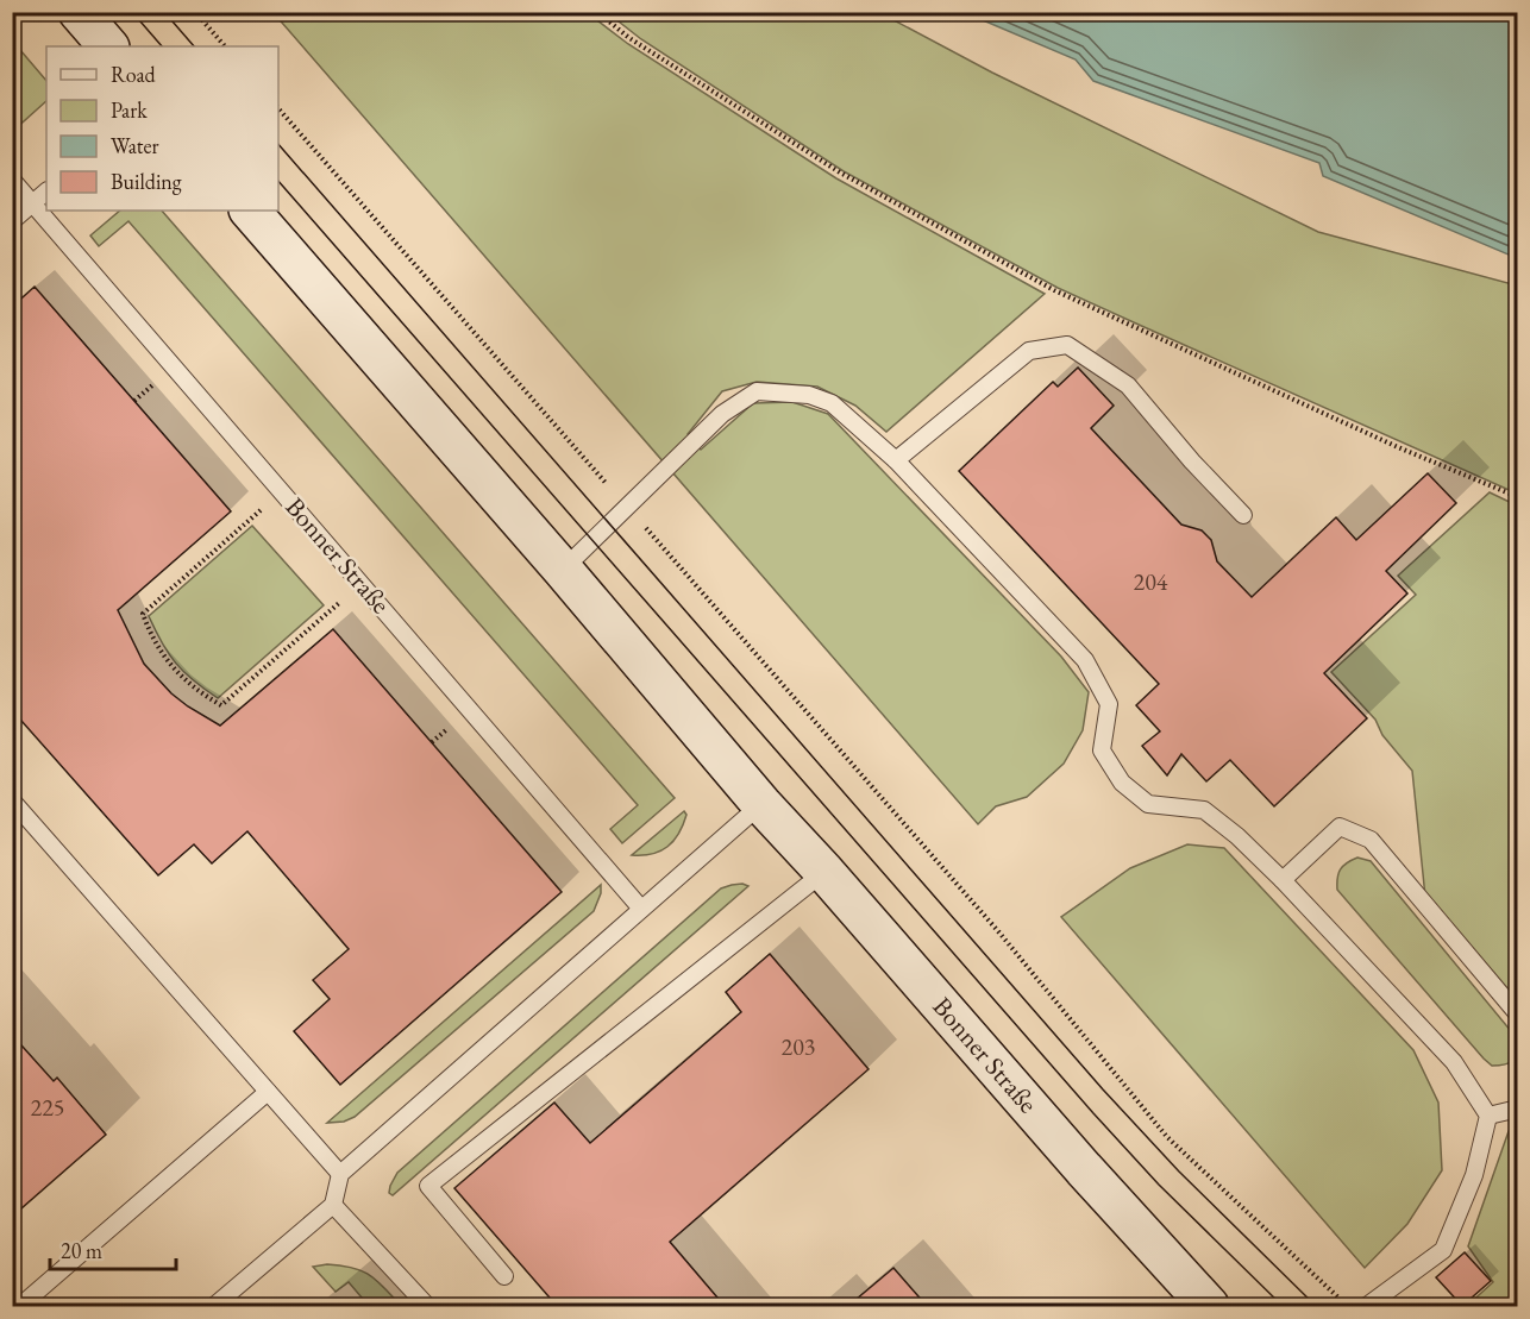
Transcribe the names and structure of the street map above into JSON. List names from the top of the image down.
{
  "streets": {
    "main road": ["Bonner Straße"]
  },
  "house_numbers": ["204", "203", "225"],
  "legend": [
    "Road",
    "Park",
    "Water",
    "Building"
  ],
  "scale_bar": "20 m"
}
